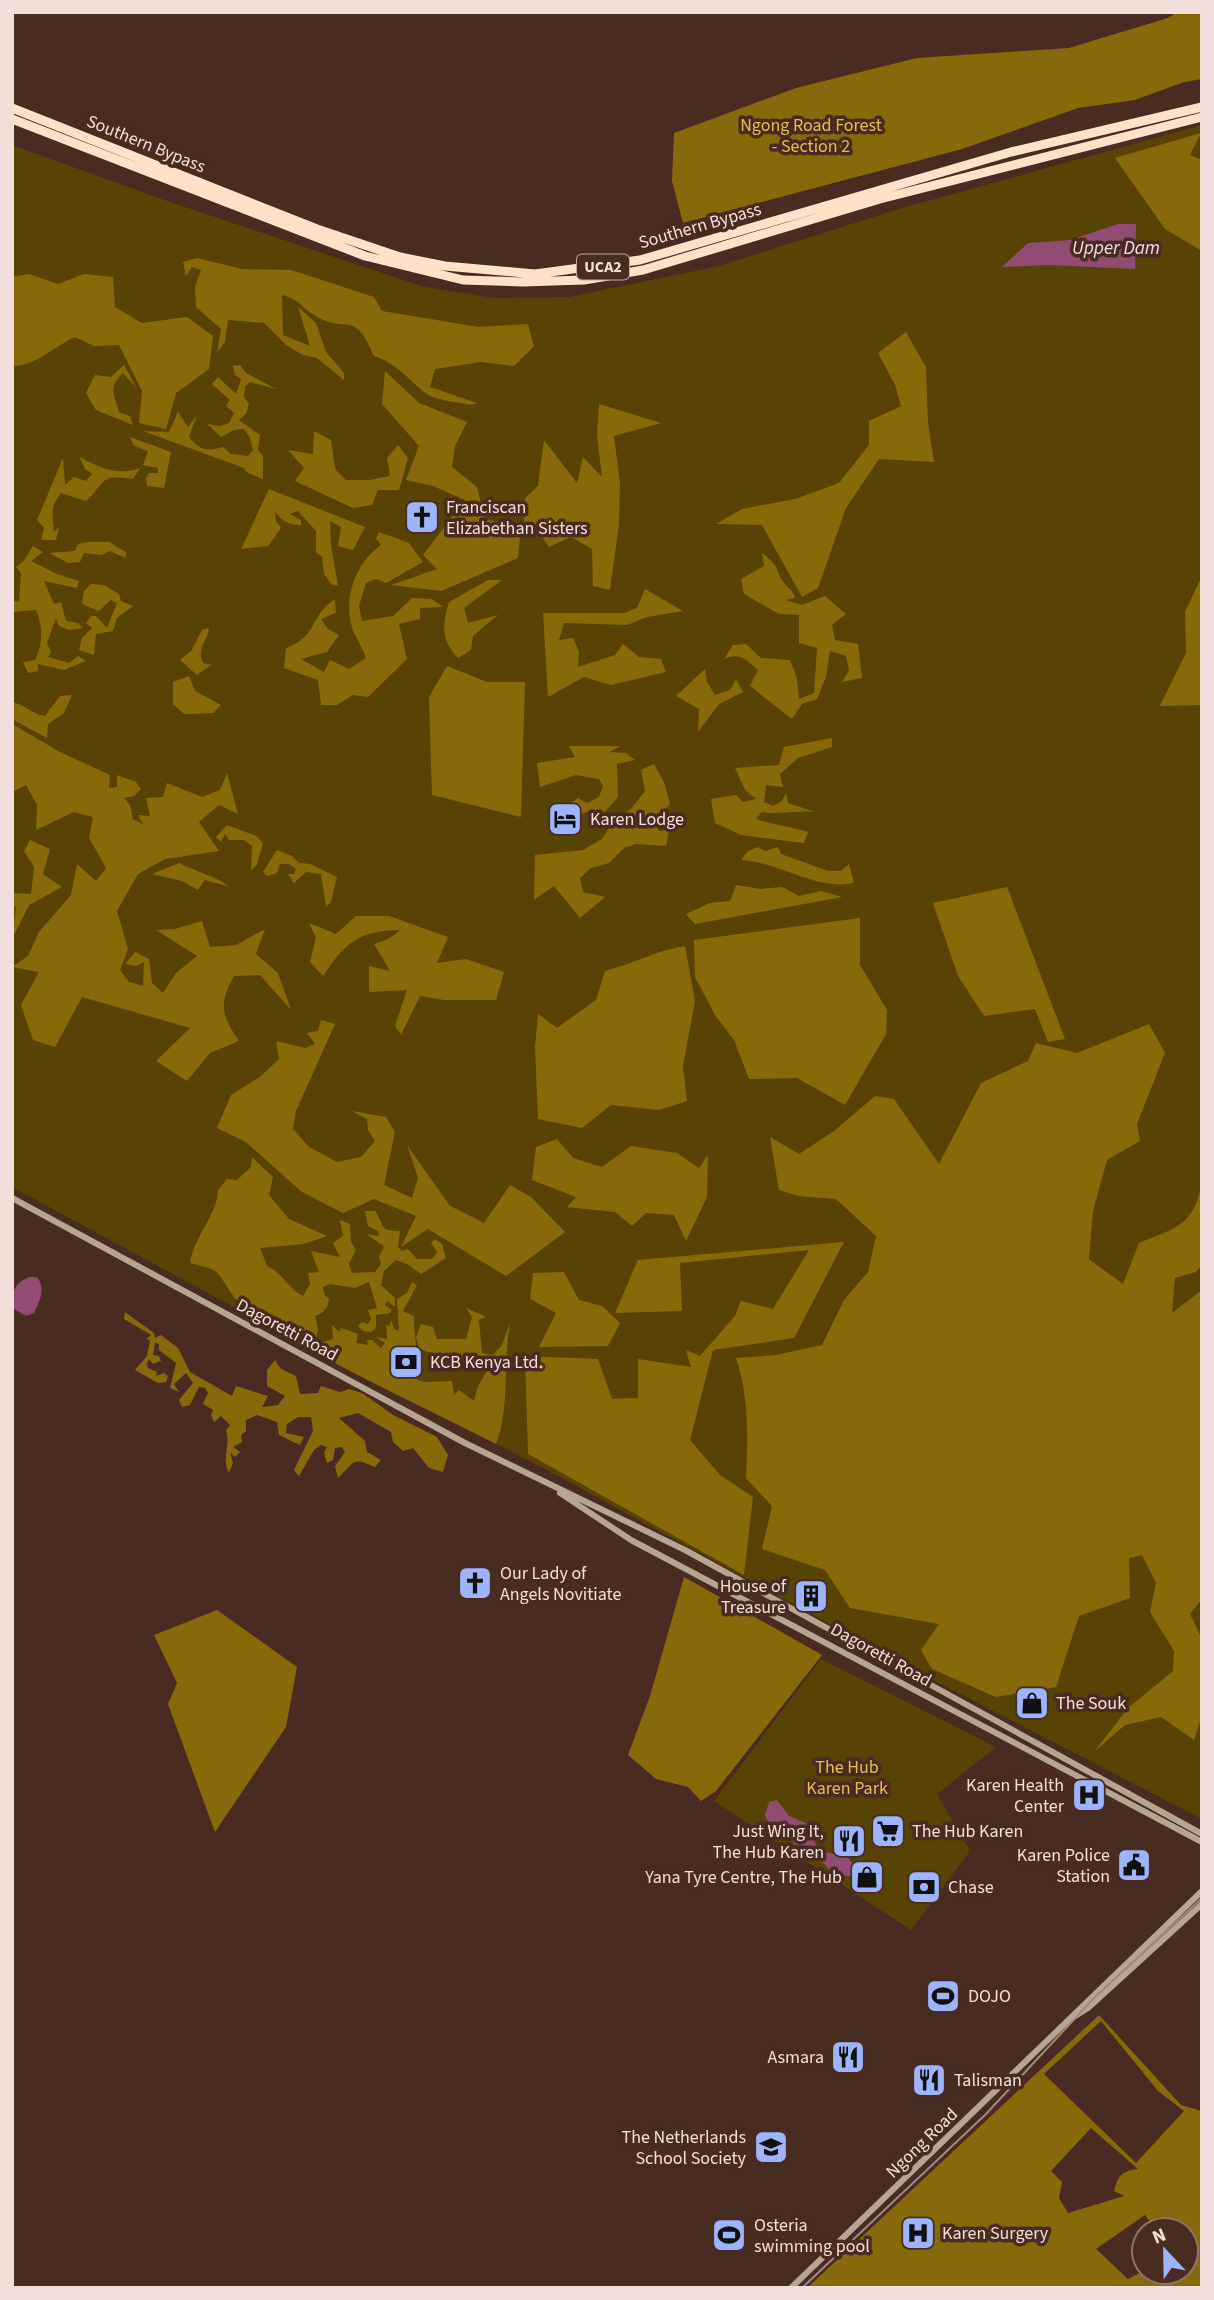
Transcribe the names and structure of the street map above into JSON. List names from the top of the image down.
{
  "streets": {
    "highway": ["Southern Bypass", "UCA2"],
    "main road": ["Dagoretti Road", "Ngong Road"]
  },
  "water": ["Upper Dam"],
  "parks": ["Ngong Road Forest - Section 2", "The Hub Karen Park"],
  "places": {
    "church": ["Franciscan Elizabethan Sisters", "Our Lady of Angels Novitiate"],
    "hotel": ["Karen Lodge"],
    "bank": ["KCB Kenya Ltd.", "Chase"],
    "building": ["House of Treasure"],
    "shop": ["The Souk", "Yana Tyre Centre, The Hub"],
    "hospital": ["Karen Health Center", "Karen Surgery"],
    "supermarket": ["The Hub Karen"],
    "restaurant": ["Just Wing It, The Hub Karen", "Asmara", "Talisman"],
    "public building": ["Karen Police Station"],
    "sports": ["DOJO", "Osteria swimming pool"],
    "school or university": ["The Netherlands School Society"]
  },
  "north": "top"
}
